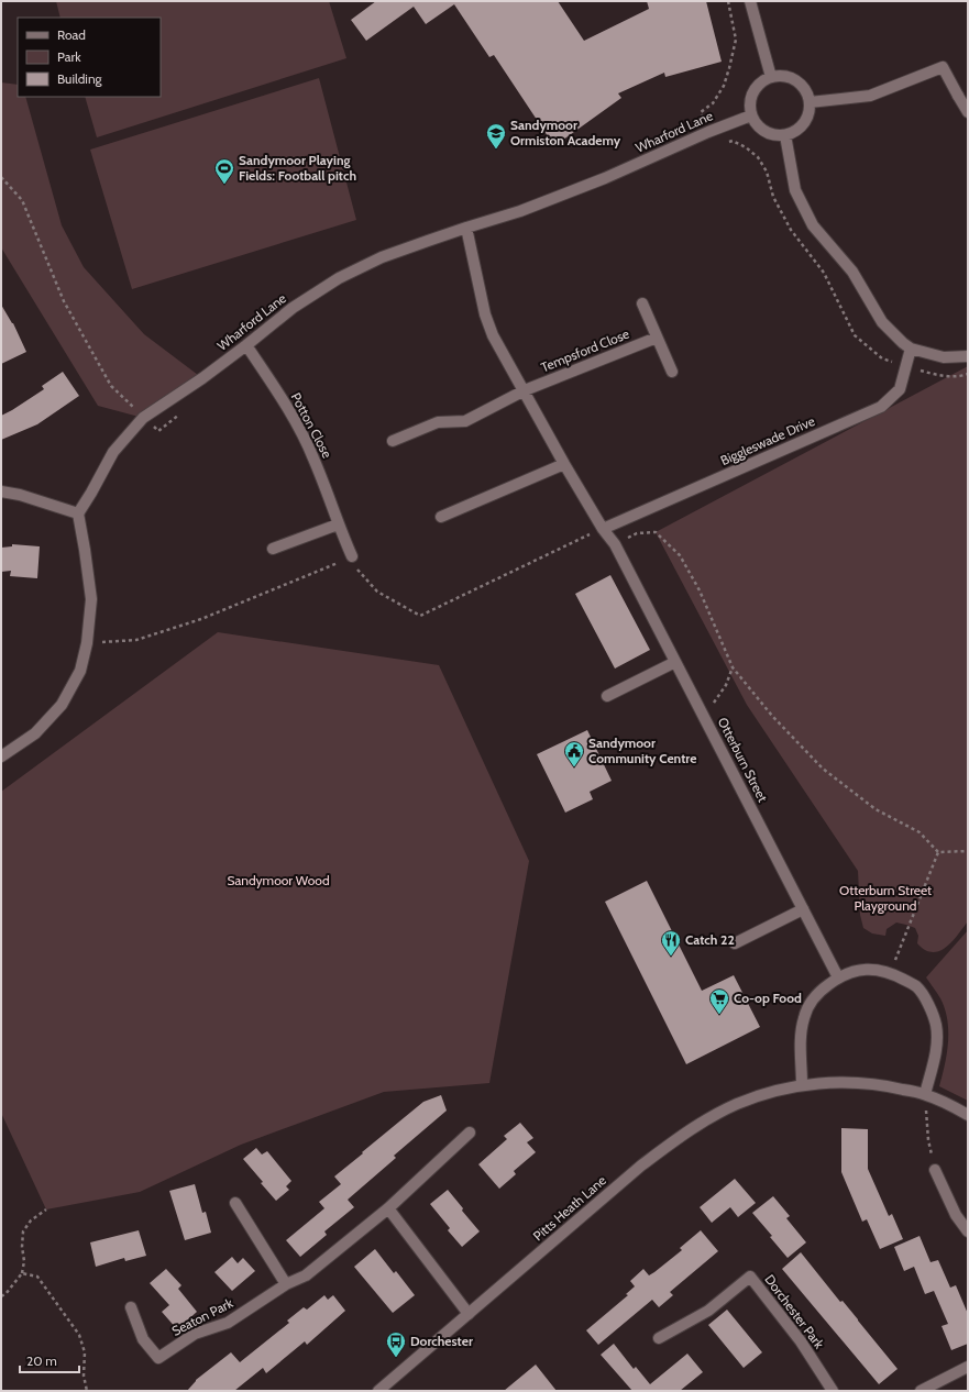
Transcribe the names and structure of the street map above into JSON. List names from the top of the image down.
{
  "streets": {
    "street": [
      "Wharford Lane",
      "Tempsford Close",
      "Potton Close",
      "Biggleswade Drive",
      "Otterburn Street",
      "Pitts Heath Lane",
      "Dorchester Park",
      "Seaton Park"
    ]
  },
  "crossings": [
    ["Wharford Lane", "Potton Close"],
    ["Otterburn Street", "Pitts Heath Lane"]
  ],
  "parks": ["Sandymoor Wood", "Otterburn Street Playground"],
  "places": {
    "school or university": ["Sandymoor Ormiston Academy"],
    "sports": ["Sandymoor Playing Fields: Football pitch"],
    "public building": ["Sandymoor Community Centre"],
    "restaurant": ["Catch 22"],
    "supermarket": ["Co-op Food"],
    "bus stop": ["Dorchester"]
  },
  "legend": ["Road", "Park", "Building"],
  "scale_bar": "20 m"
}
